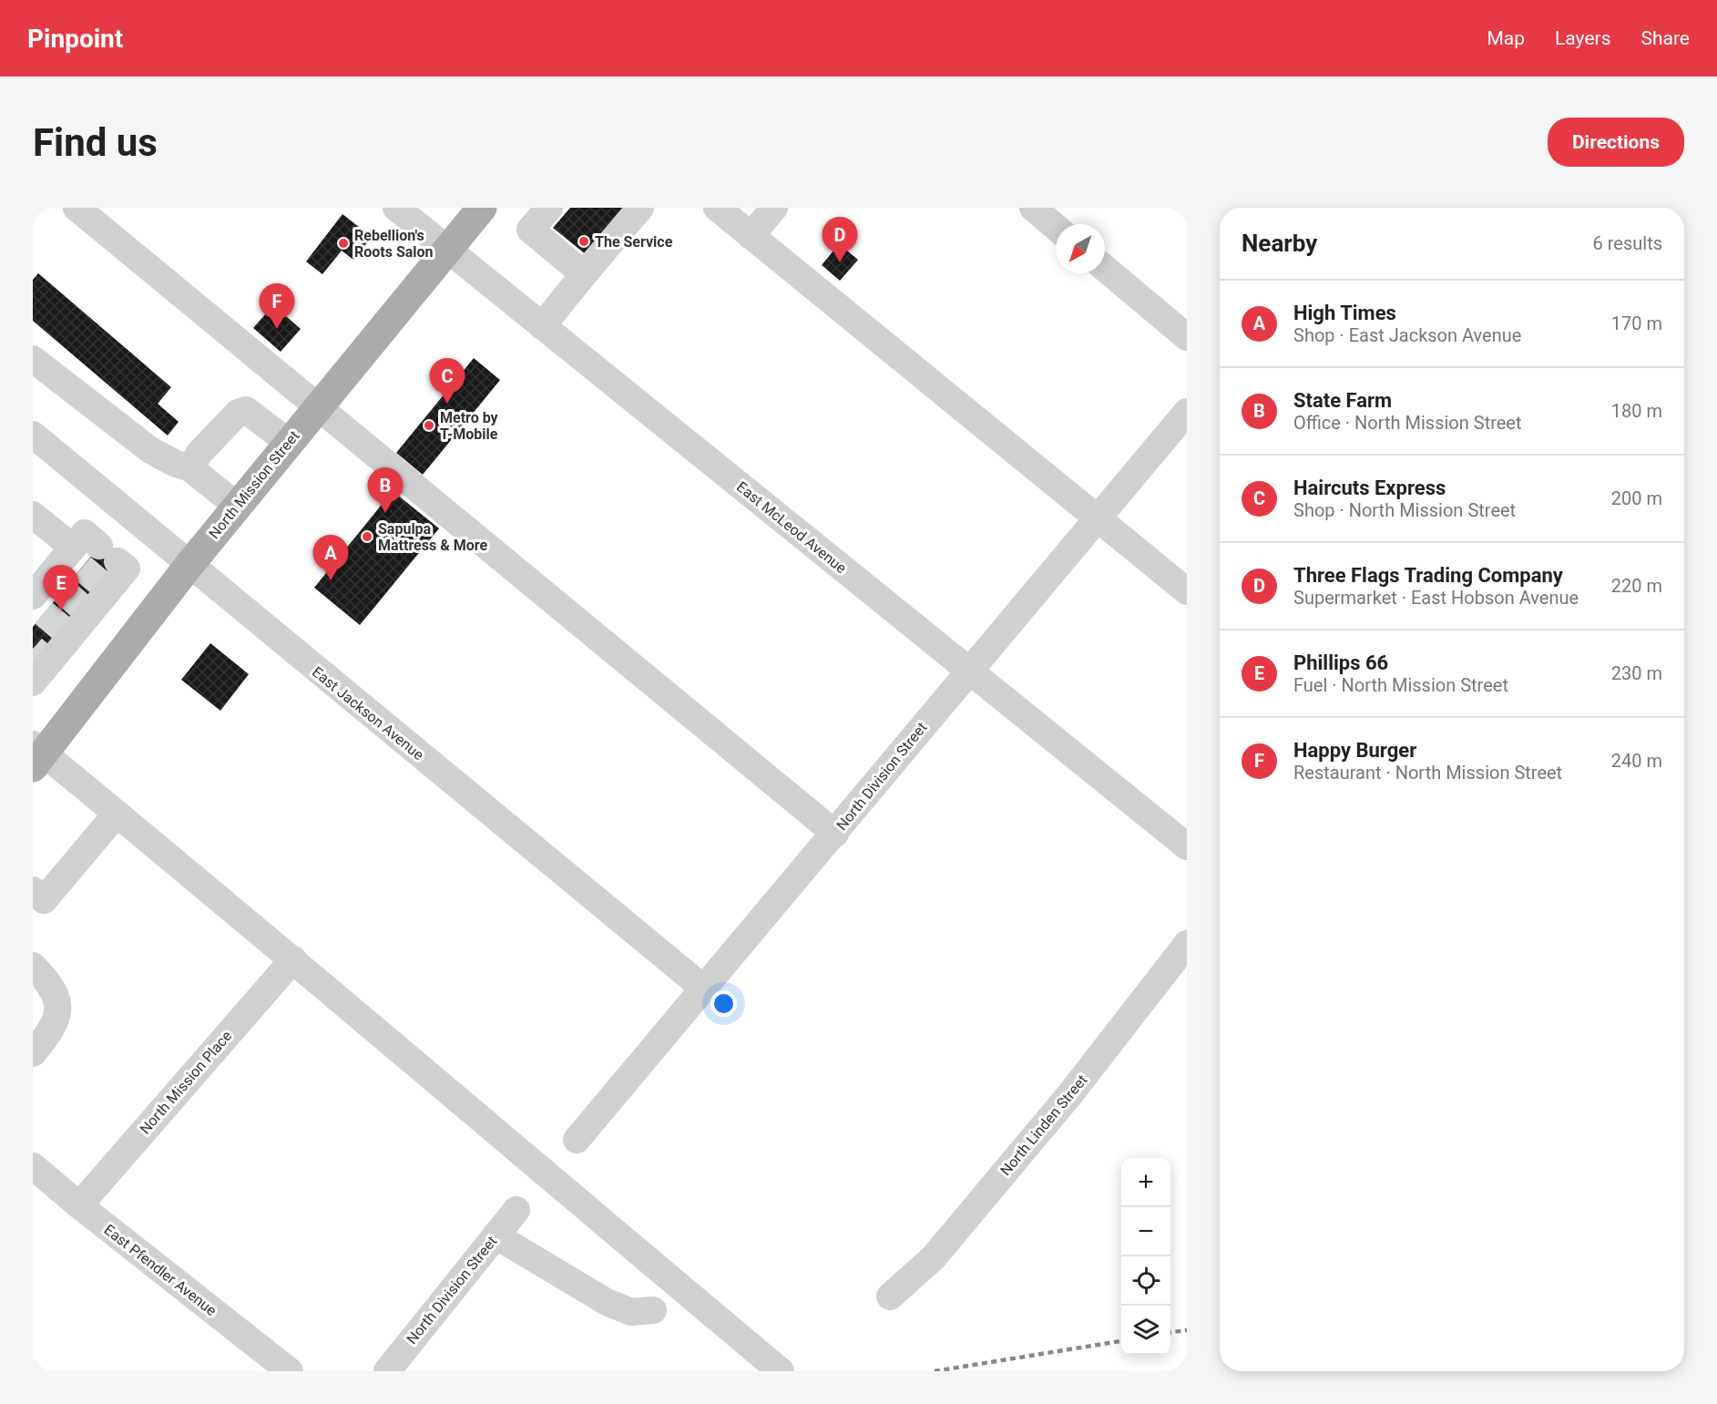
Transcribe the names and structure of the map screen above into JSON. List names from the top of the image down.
{
  "streets": {
    "main road": ["North Mission Street"],
    "street": [
      "East McLeod Avenue",
      "East Jackson Avenue",
      "North Division Street",
      "North Mission Place",
      "North Linden Street",
      "East Pfendler Avenue"
    ]
  },
  "crossings": [
    ["North Mission Street", "East McLeod Avenue"],
    ["North Mission Street", "East Jackson Avenue"],
    ["East McLeod Avenue", "North Division Street"],
    ["East Jackson Avenue", "North Division Street"],
    ["North Mission Place", "East Pfendler Avenue"]
  ],
  "places": [
    "The Service",
    "Rebellion's Roots Salon",
    "Metro by T-Mobile",
    "Sapulpa Mattress & More"
  ],
  "north": "bottom left",
  "page": {
    "header": "Pinpoint",
    "nav": ["Map", "Layers", "Share"],
    "buttons": "Directions",
    "title": "Find us",
    "heading": ["Nearby", "6 results"],
    "pins": [
      "D",
      "F",
      "C",
      "B",
      "A",
      "E"
    ],
    "list": [
      {
        "mark": "A",
        "name": "High Times",
        "note": "Shop · East Jackson Avenue",
        "value": "170 m"
      },
      {
        "mark": "B",
        "name": "State Farm",
        "note": "Office · North Mission Street",
        "value": "180 m"
      },
      {
        "mark": "C",
        "name": "Haircuts Express",
        "note": "Shop · North Mission Street",
        "value": "200 m"
      },
      {
        "mark": "D",
        "name": "Three Flags Trading Company",
        "note": "Supermarket · East Hobson Avenue",
        "value": "220 m"
      },
      {
        "mark": "E",
        "name": "Phillips 66",
        "note": "Fuel · North Mission Street",
        "value": "230 m"
      },
      {
        "mark": "F",
        "name": "Happy Burger",
        "note": "Restaurant · North Mission Street",
        "value": "240 m"
      }
    ],
    "map_buttons": ["+", "−"]
  }
}
